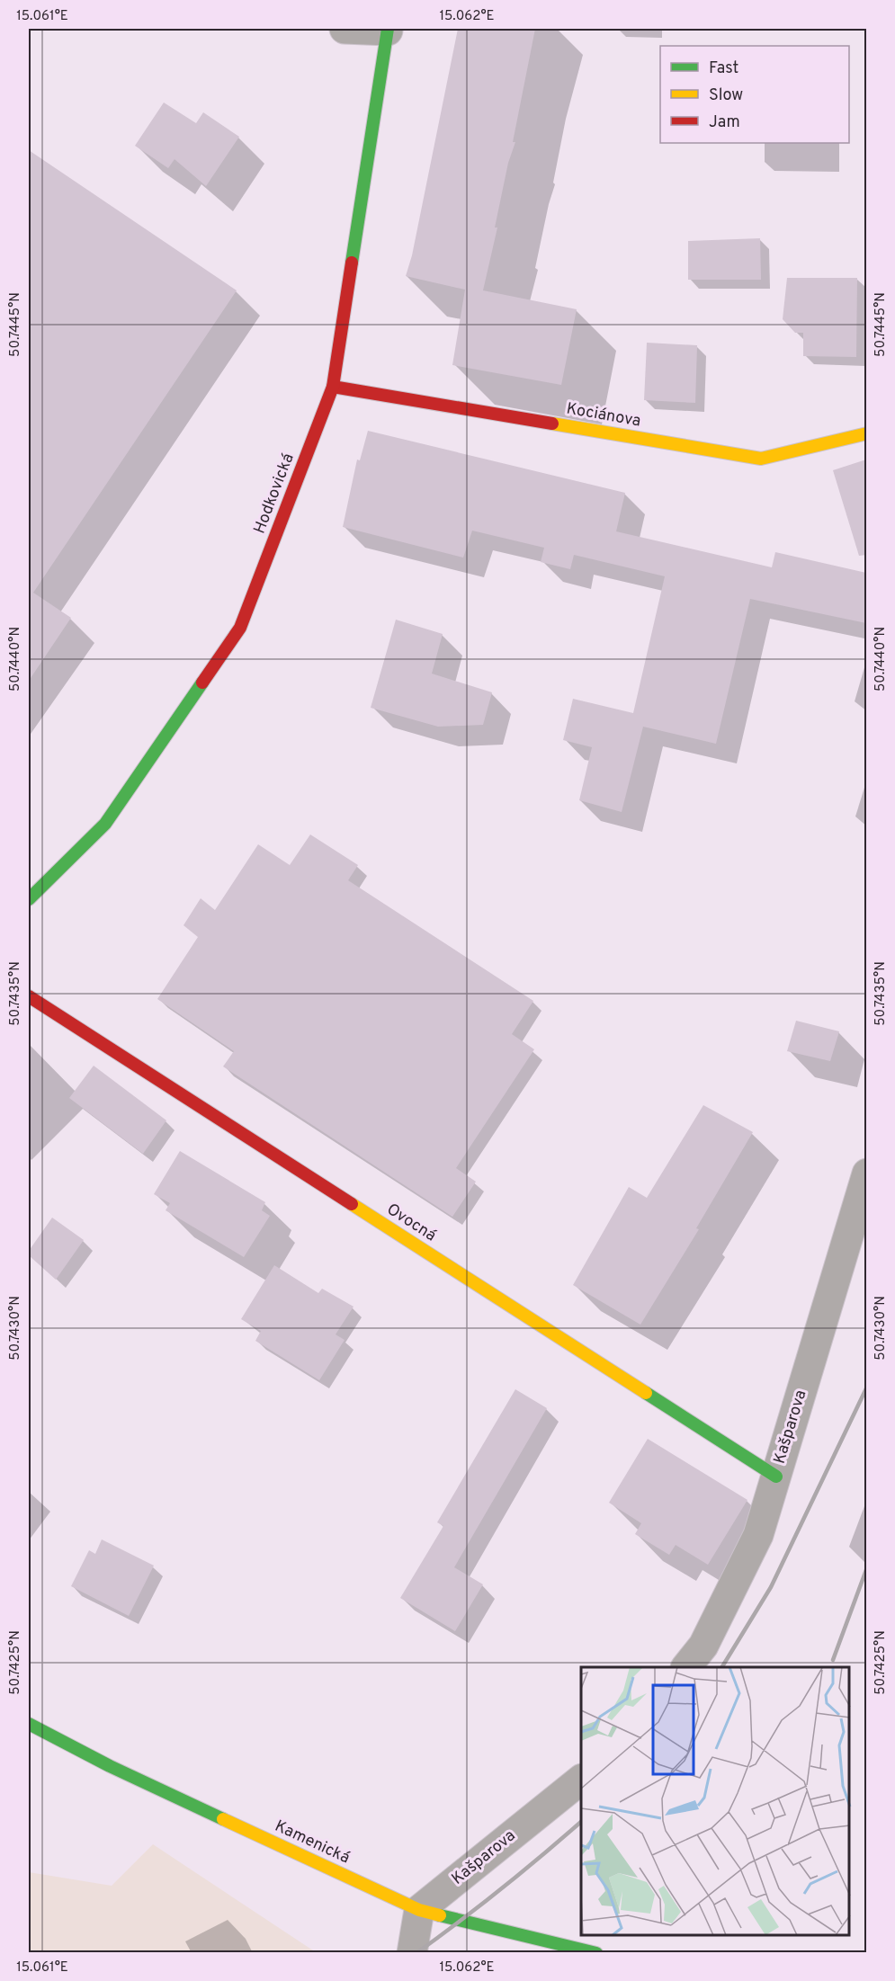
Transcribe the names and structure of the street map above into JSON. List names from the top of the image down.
{
  "streets": {
    "street": [
      "Kociánova",
      "Hodkovická",
      "Ovocná",
      "Kašparova",
      "Kamenická"
    ]
  },
  "crossings": [
    ["Kociánova", "Hodkovická"],
    ["Ovocná", "Kašparova"],
    ["Kašparova", "Kamenická"]
  ],
  "legend": ["Fast", "Slow", "Jam"],
  "coordinates": [
    "15.061°E",
    "15.062°E",
    "50.7445°N",
    "50.7440°N",
    "50.7435°N",
    "50.7430°N",
    "50.7425°N"
  ]
}
